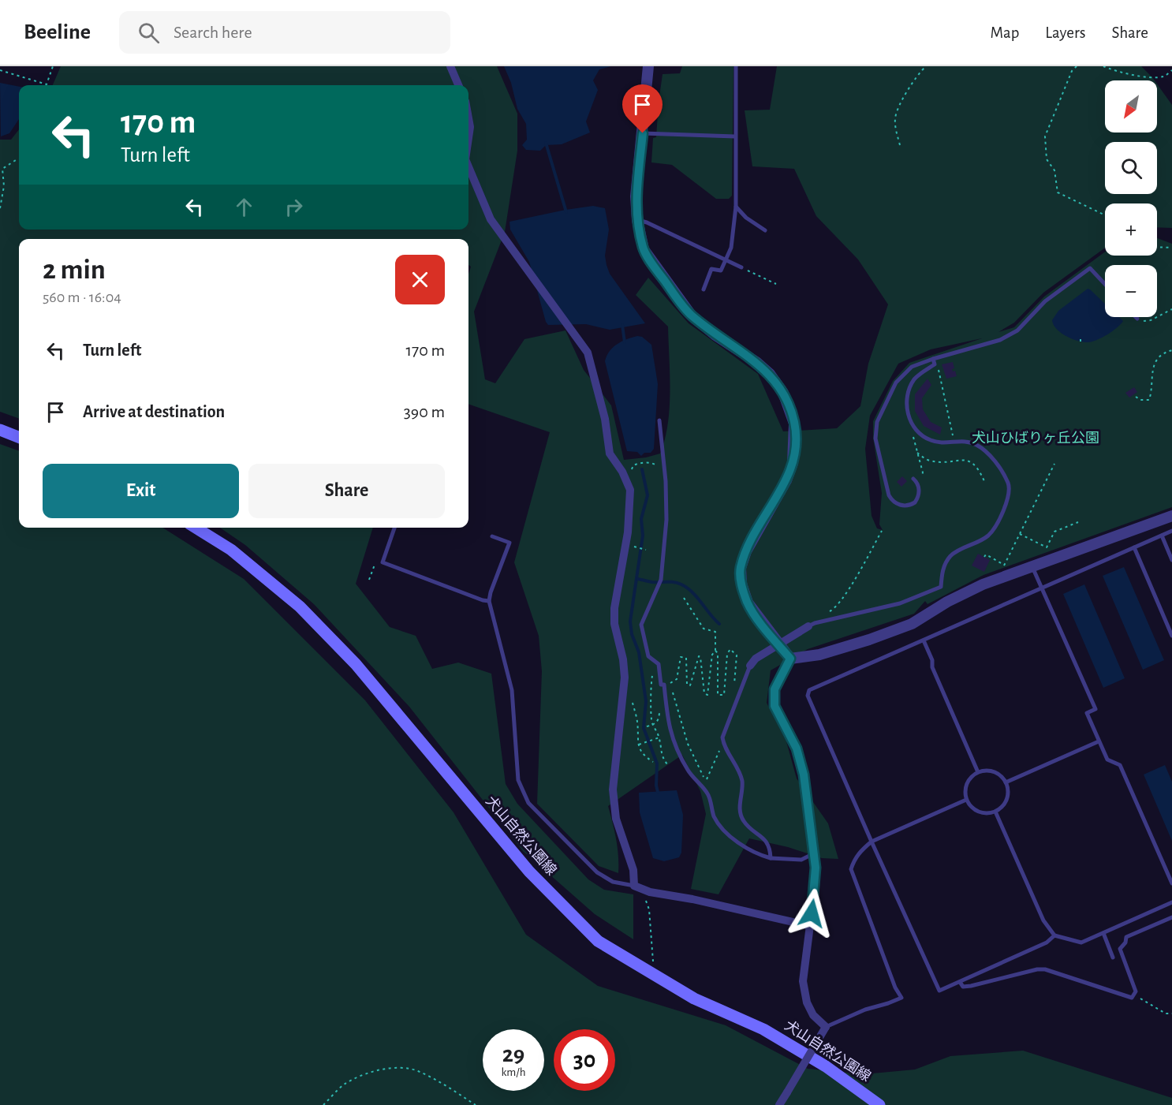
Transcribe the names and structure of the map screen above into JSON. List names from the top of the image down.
{
  "streets": {
    "main road": ["犬山自然公園線"]
  },
  "parks": ["犬山ひばりヶ丘公園"],
  "north": "bottom left",
  "page": {
    "header": "Beeline",
    "search": "Search here",
    "nav": ["Map", "Layers", "Share"],
    "map_buttons": ["+", "−"],
    "turn": ["170 m", "Turn left"],
    "heading": ["2 min", "560 m · 16:04"],
    "list": [
      {
        "name": "Turn left",
        "value": "170 m"
      },
      {
        "name": "Arrive at destination",
        "value": "390 m"
      }
    ],
    "buttons": ["Exit", "Share"],
    "speed": "29 km/h",
    "limit": "30"
  }
}
